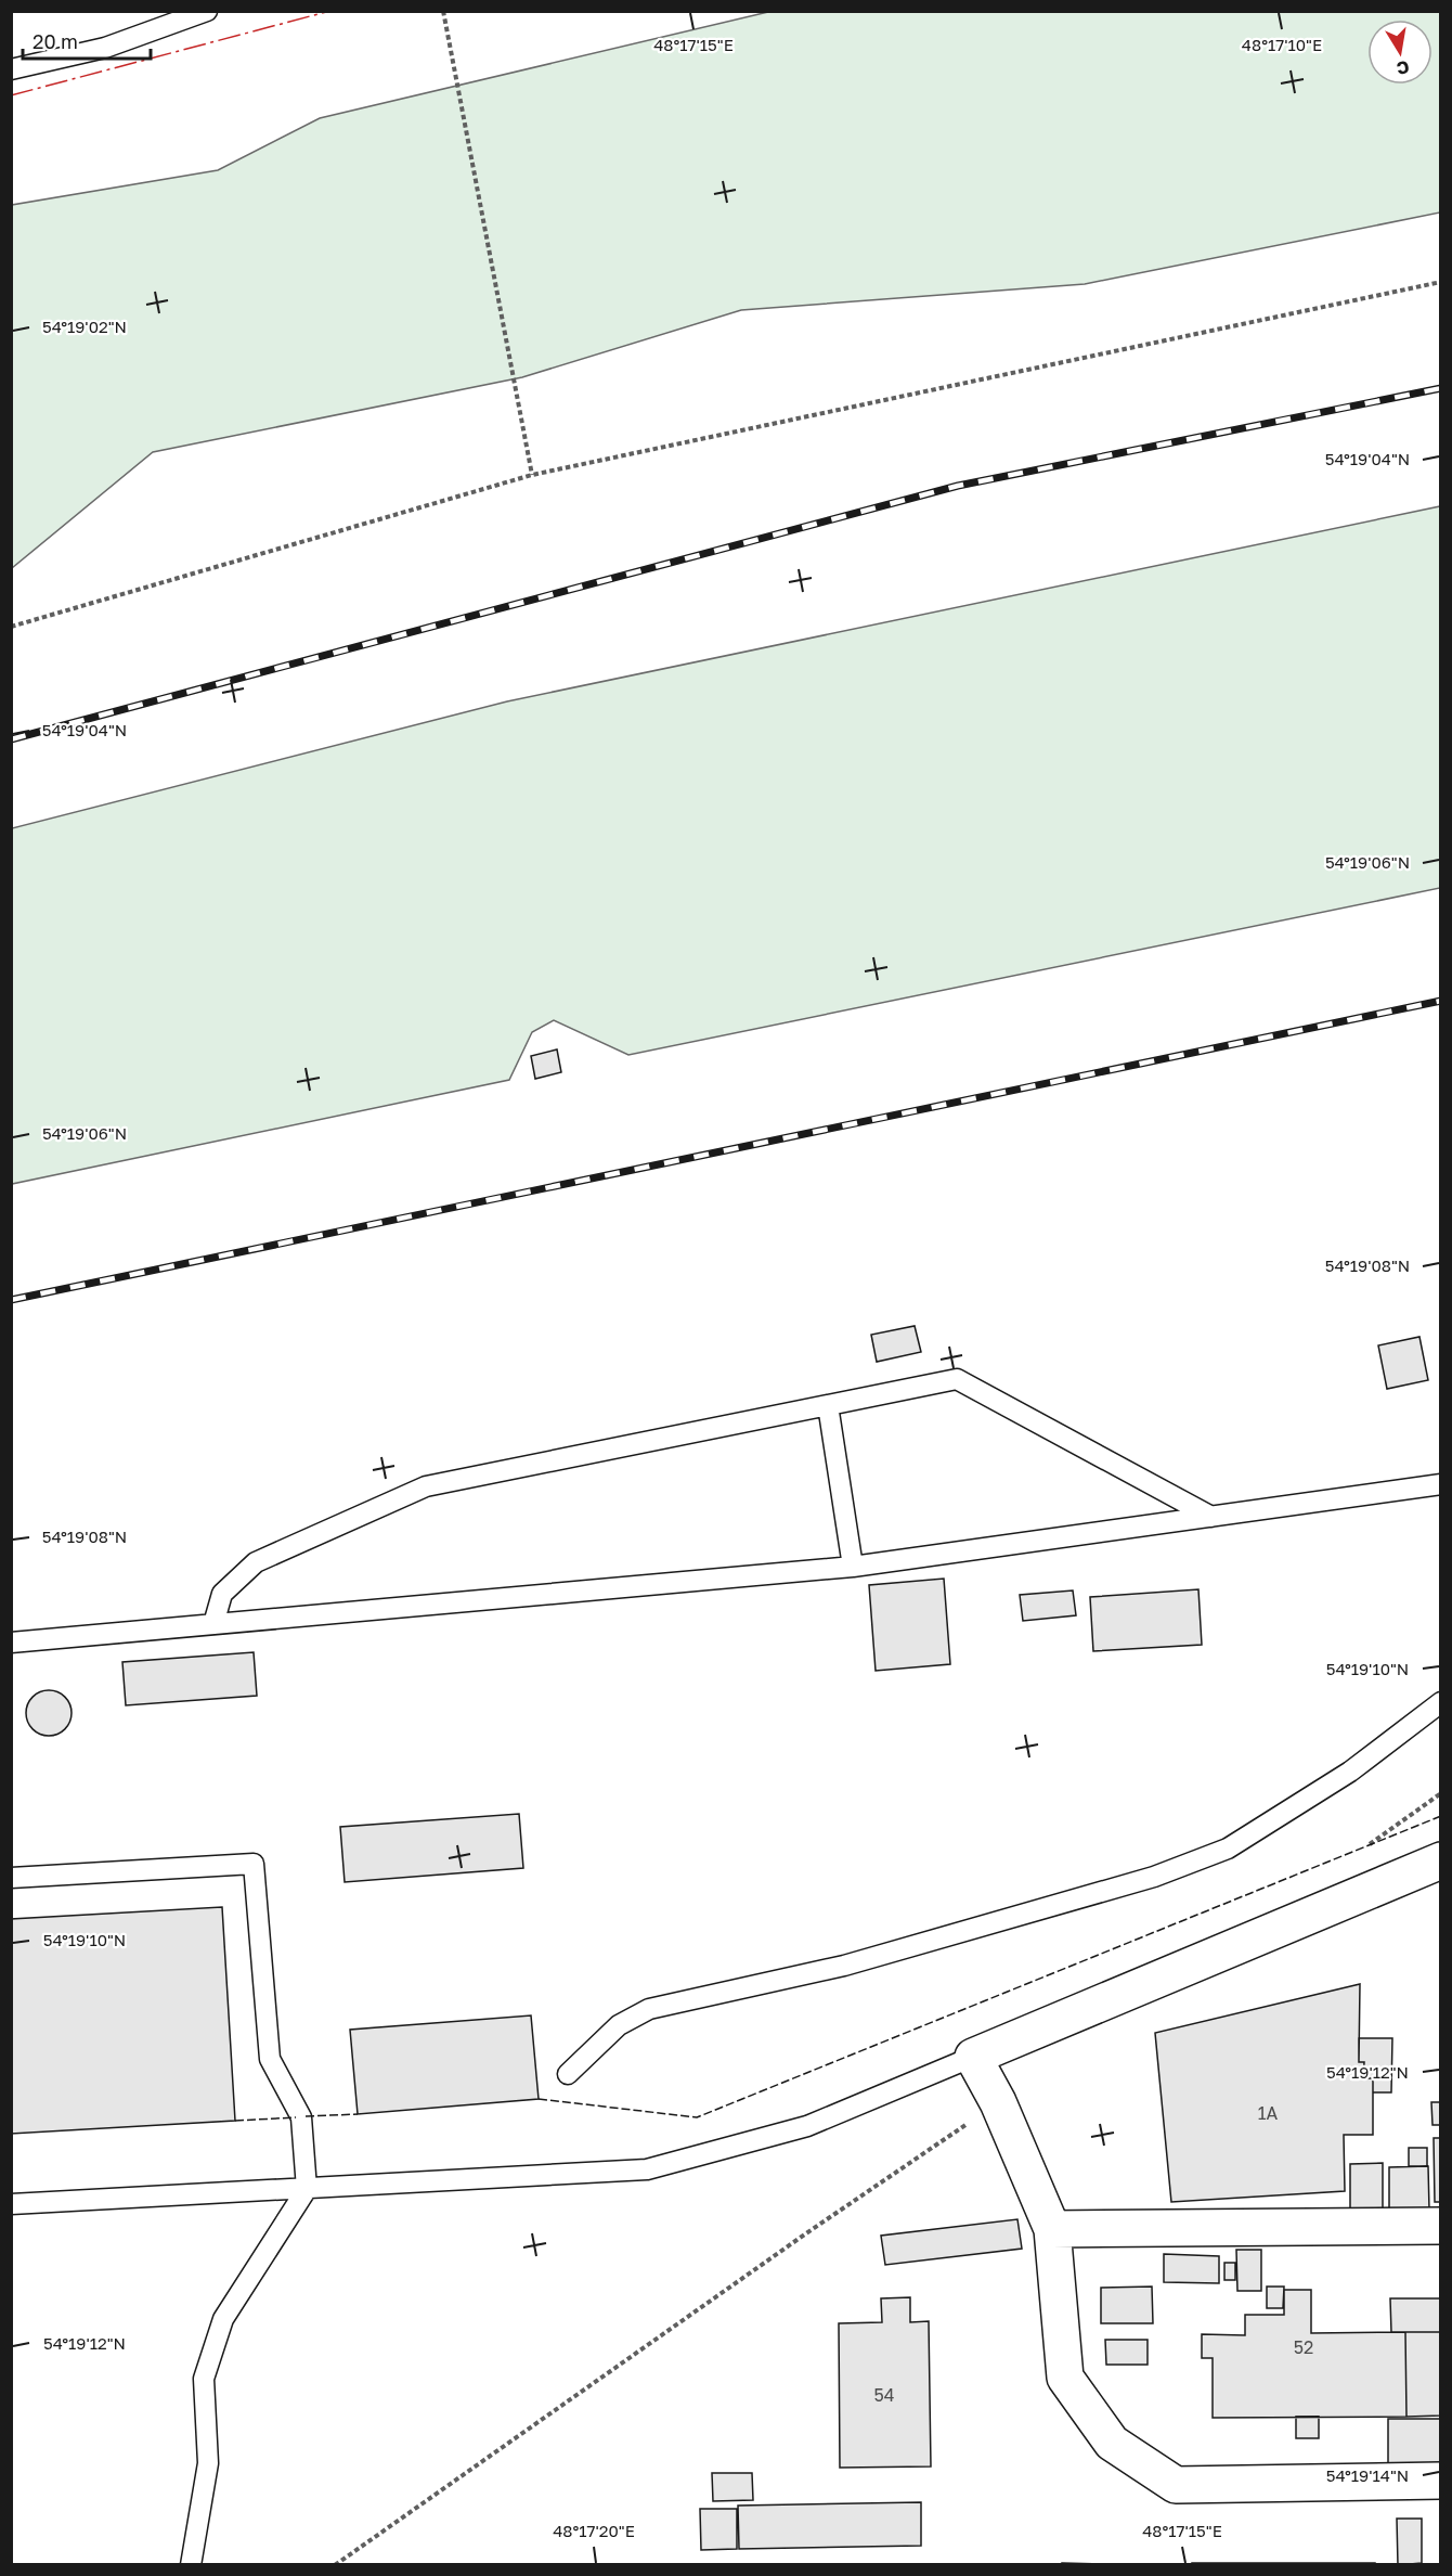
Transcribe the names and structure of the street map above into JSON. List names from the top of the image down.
{
  "house_numbers": ["1А", "52", "54"],
  "scale_bar": "20 m",
  "north": "bottom",
  "coordinates": [
    "48°17'15\"E",
    "48°17'10\"E",
    "54°19'02\"N",
    "54°19'04\"N",
    "54°19'06\"N",
    "54°19'08\"N",
    "54°19'10\"N",
    "54°19'12\"N",
    "54°19'14\"N",
    "48°17'20\"E"
  ]
}
